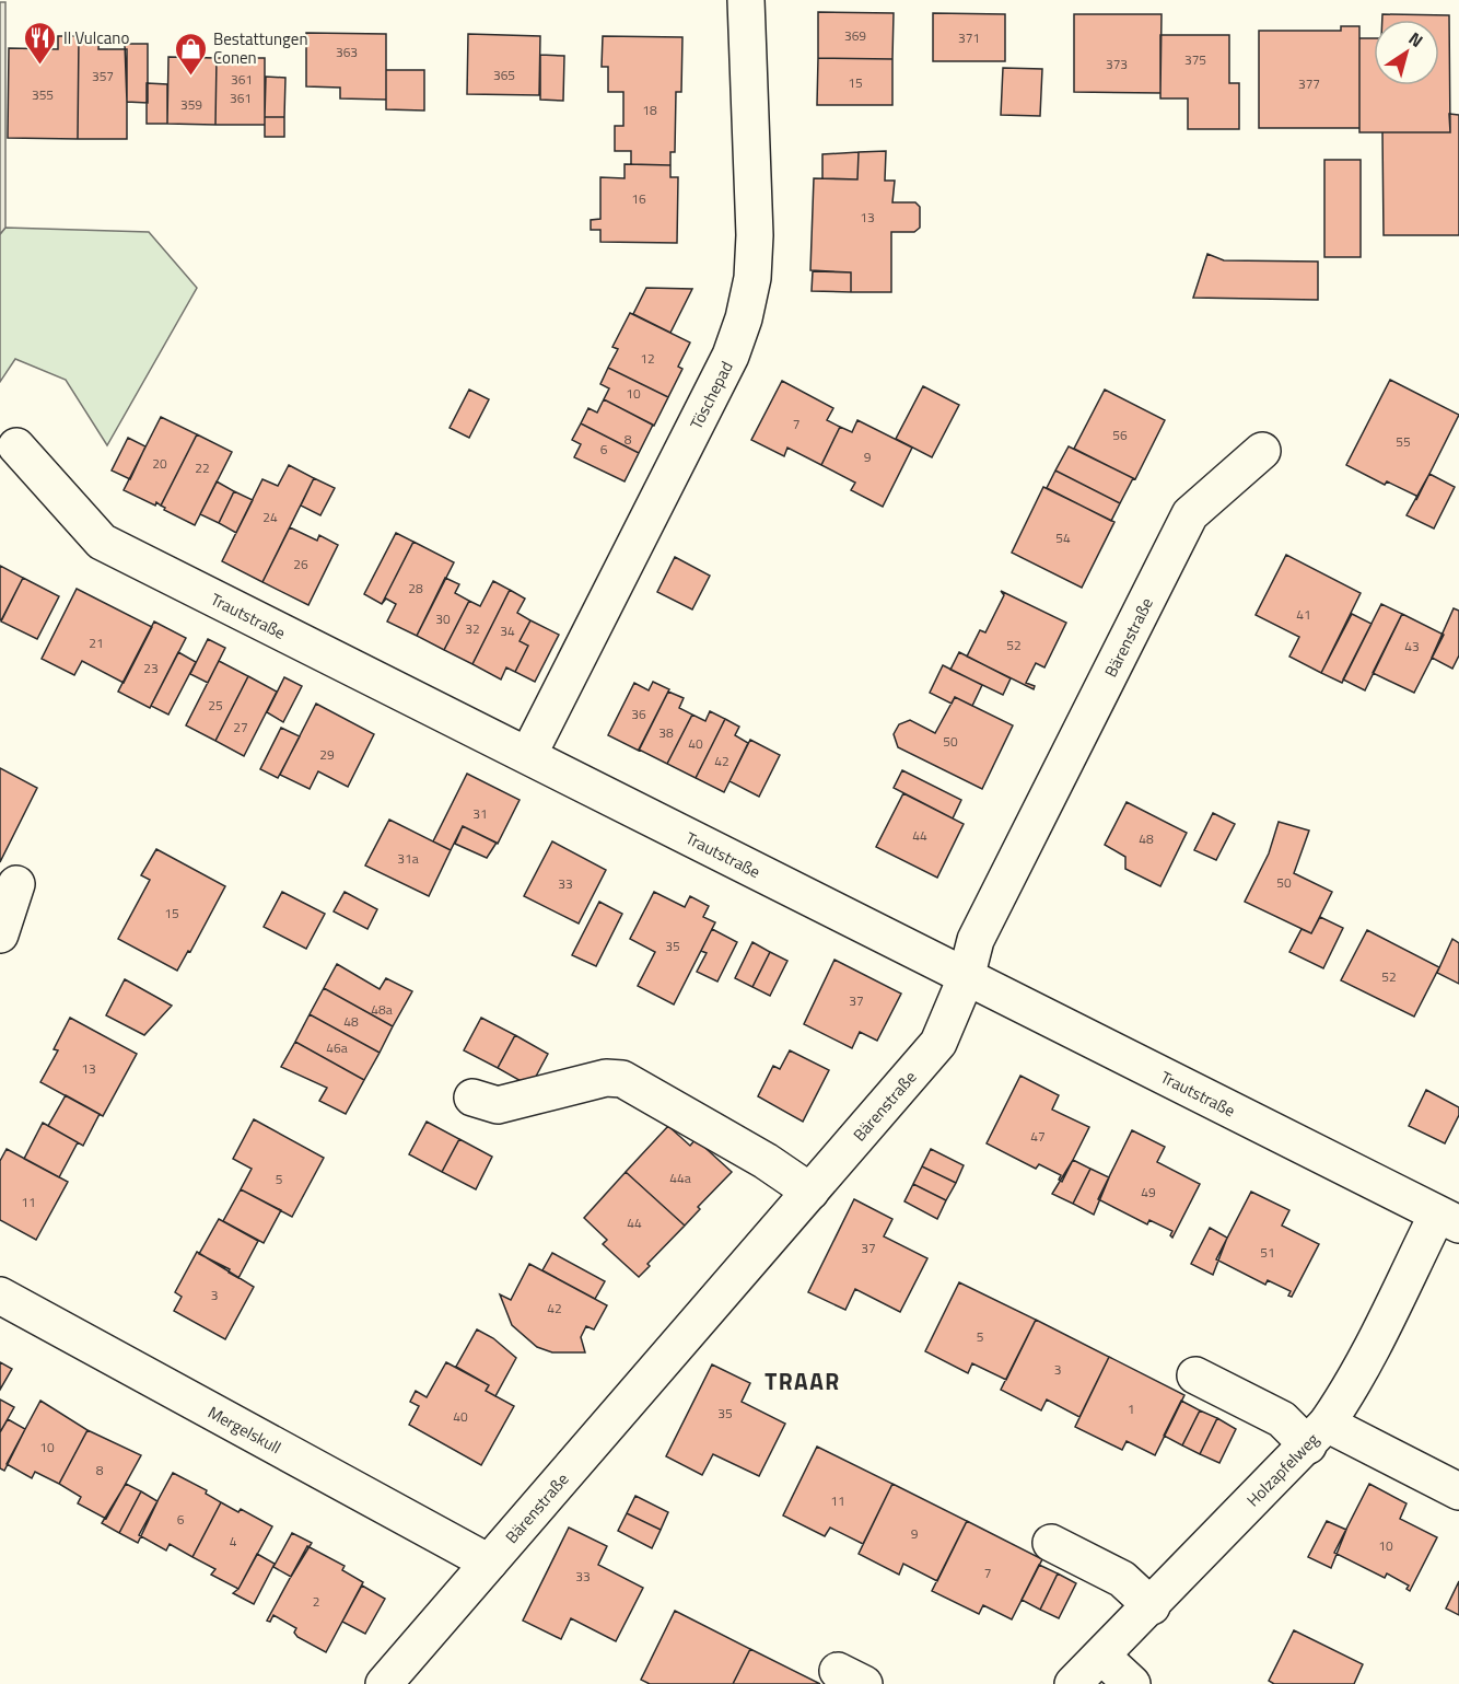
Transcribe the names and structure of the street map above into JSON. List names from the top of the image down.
{
  "streets": {
    "street": [
      "Töschepad",
      "Trautstraße",
      "Bärenstraße",
      "Mergelskull",
      "Holzapfelweg"
    ]
  },
  "crossings": [
    ["Töschepad", "Trautstraße"],
    ["Trautstraße", "Bärenstraße"],
    ["Trautstraße", "Holzapfelweg"],
    ["Bärenstraße", "Mergelskull"]
  ],
  "districts": ["TRAAR"],
  "places": {
    "restaurant": ["Il Vulcano"],
    "shop": ["Bestattungen Conen"]
  },
  "house_numbers": [
    "369",
    "371",
    "363",
    "375",
    "373",
    "365",
    "357",
    "361",
    "15",
    "377",
    "355",
    "361",
    "359",
    "18",
    "16",
    "13",
    "12",
    "10",
    "7",
    "56",
    "8",
    "55",
    "6",
    "9",
    "20",
    "22",
    "24",
    "54",
    "26",
    "28",
    "41",
    "30",
    "32",
    "34",
    "21",
    "52",
    "43",
    "23",
    "25",
    "36",
    "27",
    "38",
    "50",
    "40",
    "29",
    "42",
    "31",
    "44",
    "48",
    "31a",
    "50",
    "33",
    "15",
    "35",
    "52",
    "37",
    "48a",
    "48",
    "46a",
    "13",
    "47",
    "44a",
    "5",
    "49",
    "11",
    "44",
    "37",
    "51",
    "3",
    "42",
    "5",
    "3",
    "1",
    "35",
    "40",
    "10",
    "8",
    "11",
    "6",
    "9",
    "4",
    "10",
    "7",
    "33",
    "2"
  ],
  "north": "top right"
}
